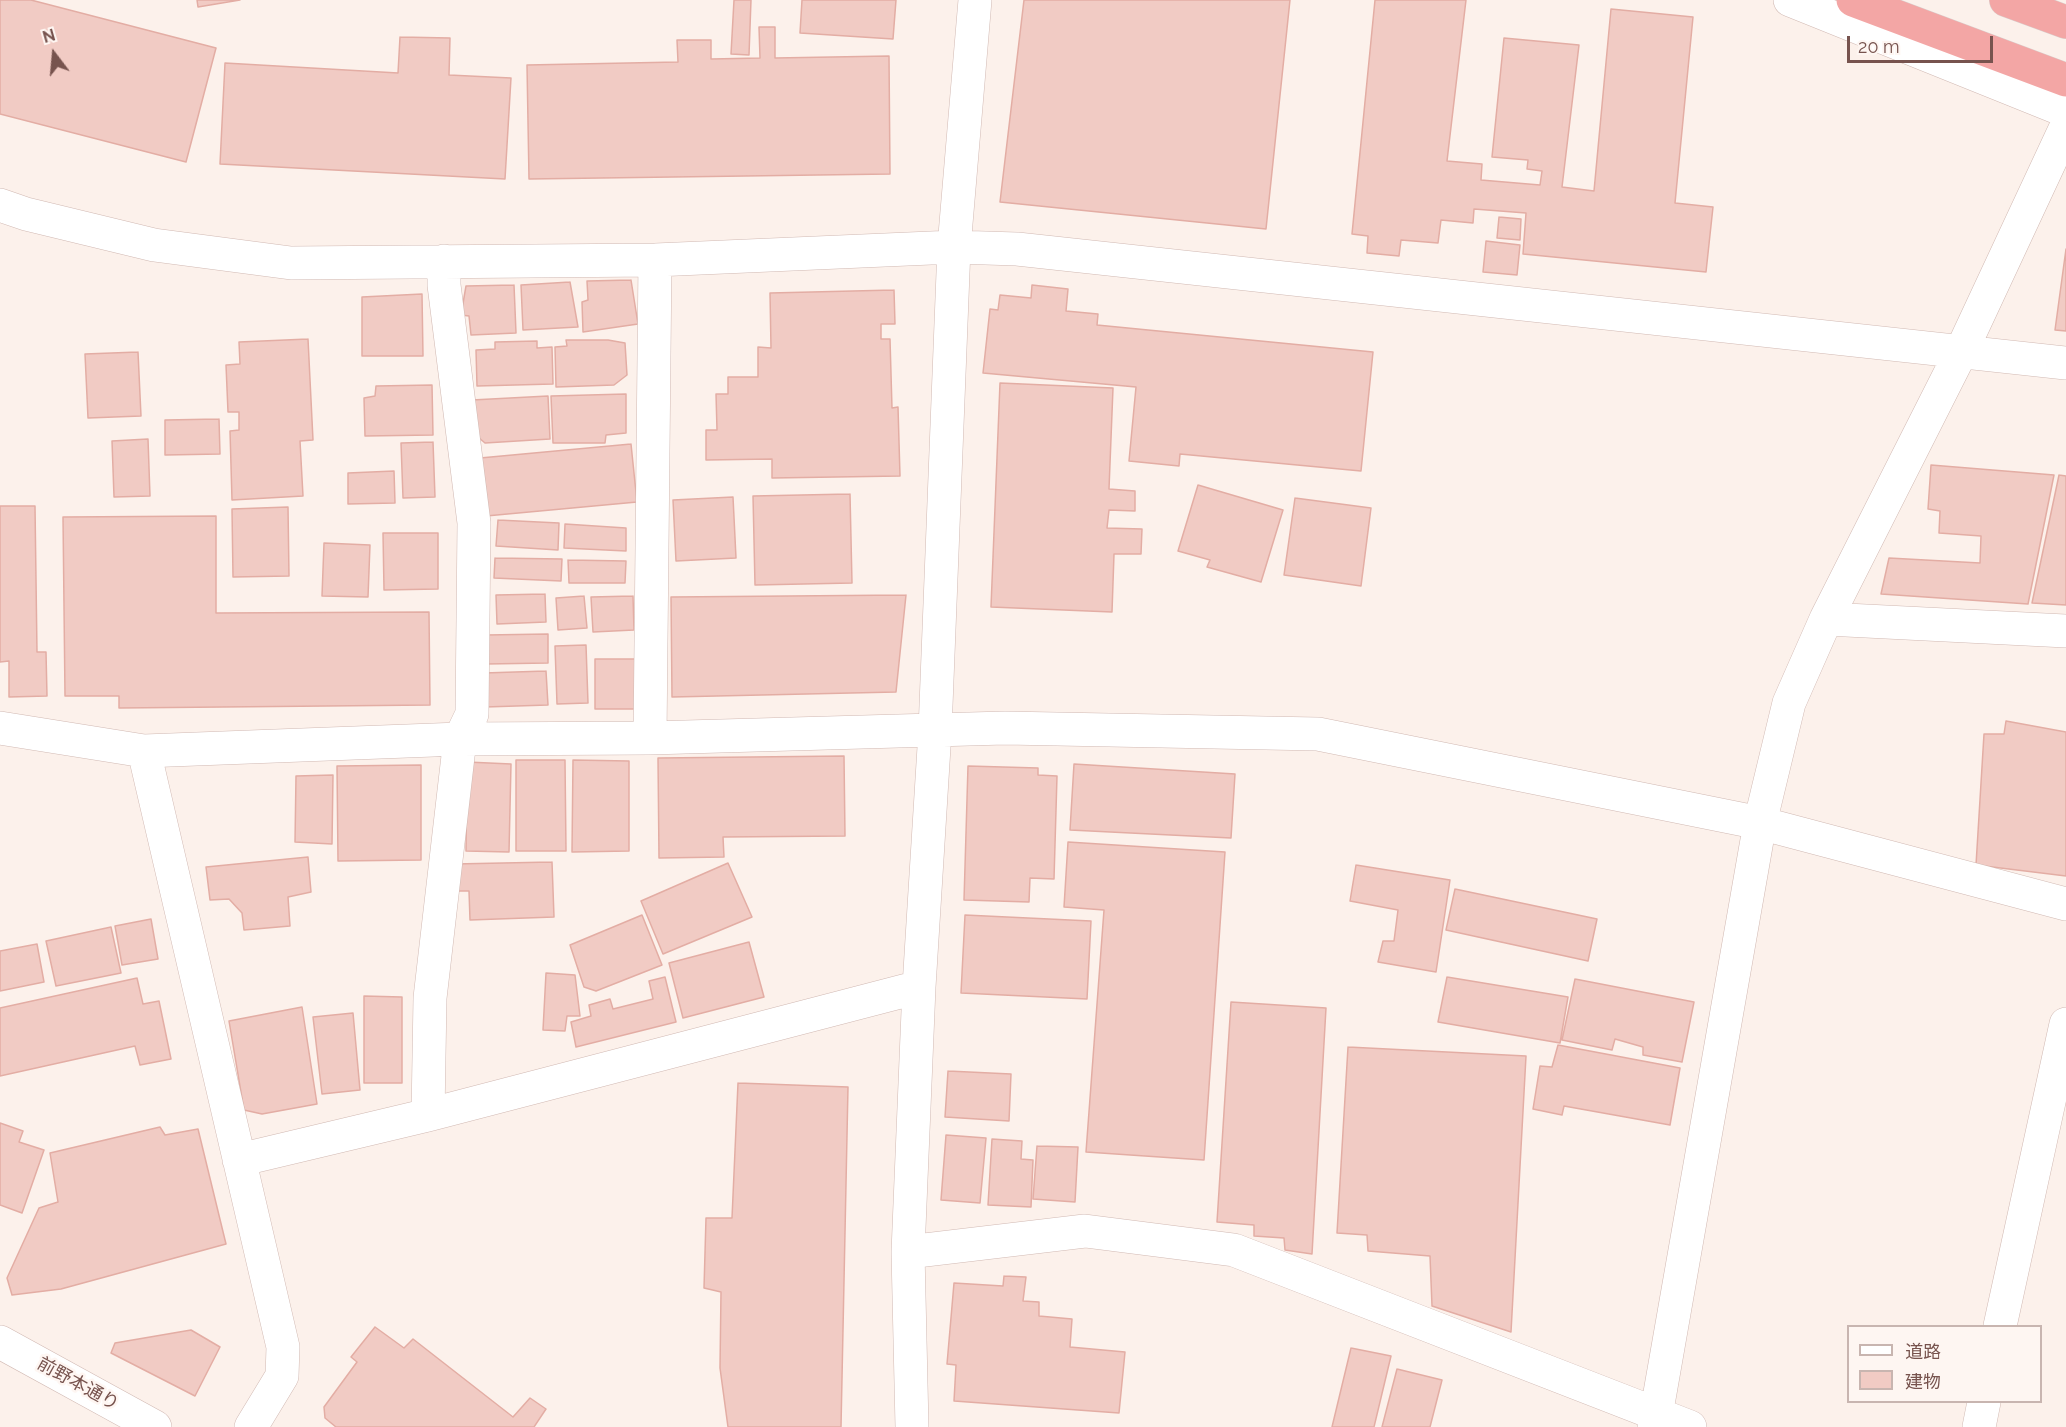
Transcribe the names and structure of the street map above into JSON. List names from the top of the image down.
{
  "streets": {
    "street": ["前野本通り"]
  },
  "legend": ["道路", "建物"],
  "scale_bar": "20 m",
  "north": "top"
}
